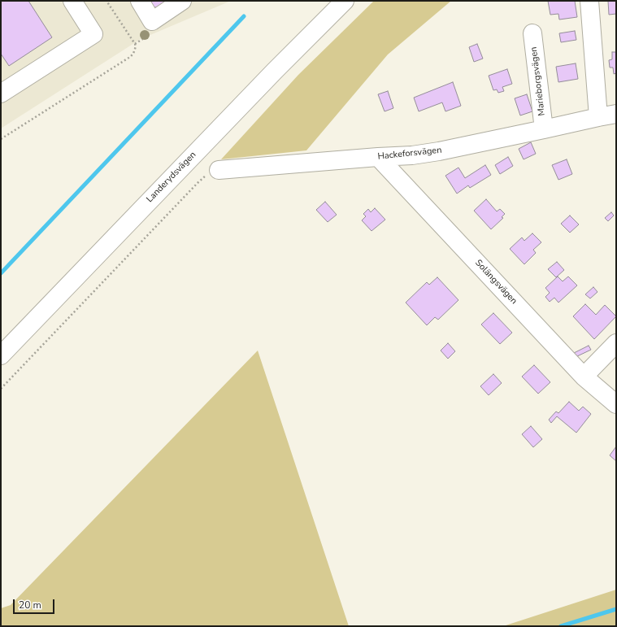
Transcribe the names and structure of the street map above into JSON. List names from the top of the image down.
{
  "streets": {
    "street": [
      "Marieborgsvägen",
      "Hackeforsvägen",
      "Landerydsvägen",
      "Solängsvägen"
    ]
  },
  "crossings": [
    ["Marieborgsvägen", "Hackeforsvägen"],
    ["Hackeforsvägen", "Solängsvägen"]
  ],
  "scale_bar": "20 m"
}
